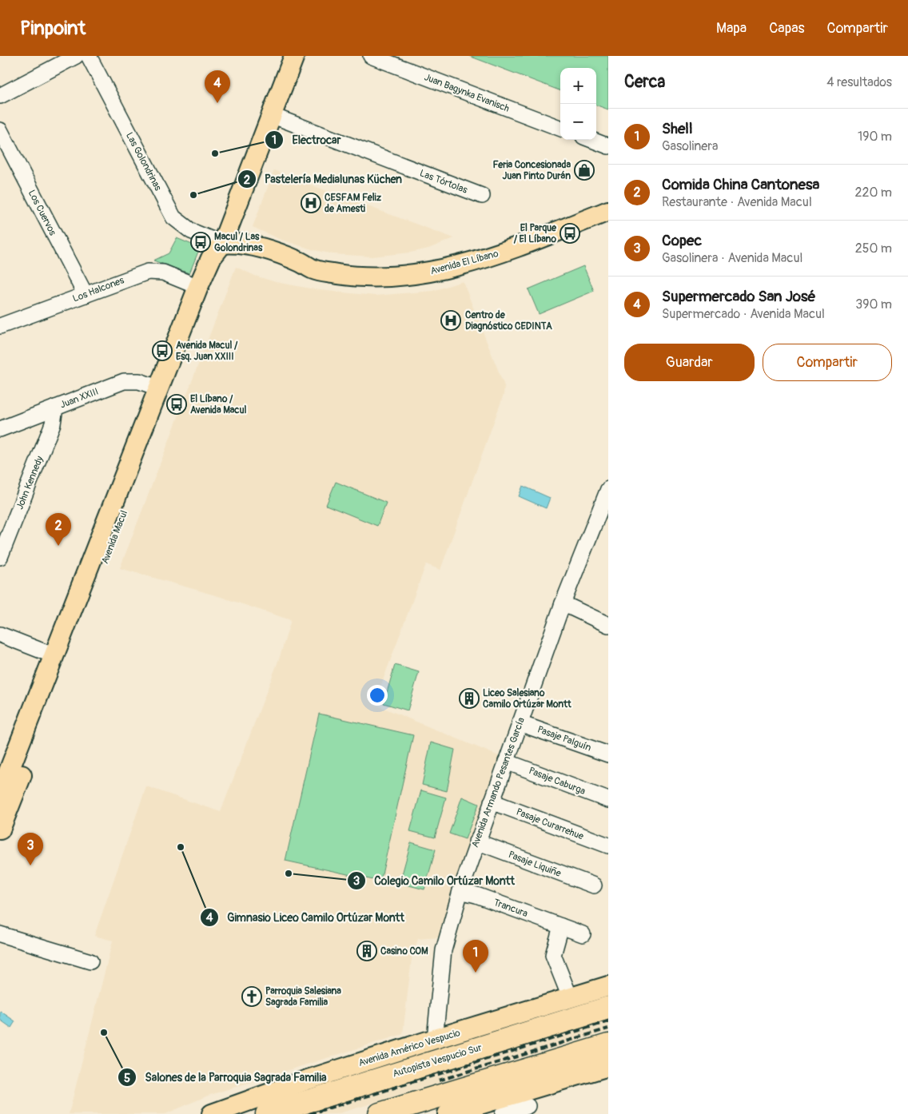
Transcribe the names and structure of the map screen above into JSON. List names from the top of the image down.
{
  "streets": {
    "highway": ["Autopista Vespucio Sur"],
    "main road": ["Avenida El Líbano", "Avenida Macul", "Avenida Américo Vespucio"],
    "street": [
      "Juan Bagynka Evanisch",
      "Las Golondrinas",
      "Las Tórtolas",
      "Los Cuervos",
      "Los Halcones",
      "Juan XXIII",
      "John Kennedy",
      "Pasaje Palguín",
      "Pasaje Caburga",
      "Avenida Armando Pesantes García",
      "Pasaje Curarrehue",
      "Pasaje Liquiñe",
      "Trancura"
    ]
  },
  "crossings": [
    ["Las Golondrinas", "Avenida El Líbano"],
    ["Las Golondrinas", "Avenida Macul"],
    ["Las Tórtolas", "Avenida Macul"],
    ["Los Cuervos", "Los Halcones"],
    ["Avenida El Líbano", "Avenida Macul"],
    ["Los Halcones", "Avenida Macul"],
    ["Juan XXIII", "John Kennedy"],
    ["Juan XXIII", "Avenida Macul"],
    ["Pasaje Palguín", "Avenida Armando Pesantes García"],
    ["Pasaje Caburga", "Avenida Armando Pesantes García"],
    ["Avenida Armando Pesantes García", "Pasaje Curarrehue"],
    ["Avenida Armando Pesantes García", "Pasaje Liquiñe"],
    ["Avenida Armando Pesantes García", "Trancura"],
    ["Avenida Armando Pesantes García", "Avenida Américo Vespucio"]
  ],
  "places": {
    "other": [
      "Electrocar",
      "Pastelería Medialunas Küchen",
      "Gimnasio Liceo Camilo Ortúzar Montt",
      "Colegio Camilo Ortúzar Montt",
      "Salones de la Parroquia Sagrada Familia"
    ],
    "shop": ["Feria Concesionada Juan Pinto Durán"],
    "hospital": ["CESFAM Feliz de Amesti", "Centro de Diagnóstico CEDINTA"],
    "bus stop": [
      "El Parque / El Líbano",
      "Macul / Las Golondrinas",
      "Avenida Macul / Esq. Juan XXIII",
      "El Líbano / Avenida Macul"
    ],
    "building": ["Liceo Salesiano Camilo Ortúzar Montt", "Casino COM"],
    "church": ["Parroquia Salesiana Sagrada Familia"]
  },
  "page": {
    "header": "Pinpoint",
    "nav": ["Mapa", "Capas", "Compartir"],
    "heading": ["Cerca", "4 resultados"],
    "map_buttons": ["+", "−"],
    "pins": [
      "4",
      "2",
      "3",
      "1"
    ],
    "list": [
      {
        "mark": "1",
        "name": "Shell",
        "note": "Gasolinera",
        "value": "190 m"
      },
      {
        "mark": "2",
        "name": "Comida China Cantonesa",
        "note": "Restaurante · Avenida Macul",
        "value": "220 m"
      },
      {
        "mark": "3",
        "name": "Copec",
        "note": "Gasolinera · Avenida Macul",
        "value": "250 m"
      },
      {
        "mark": "4",
        "name": "Supermercado San José",
        "note": "Supermercado · Avenida Macul",
        "value": "390 m"
      }
    ],
    "buttons": ["Guardar", "Compartir"]
  }
}
